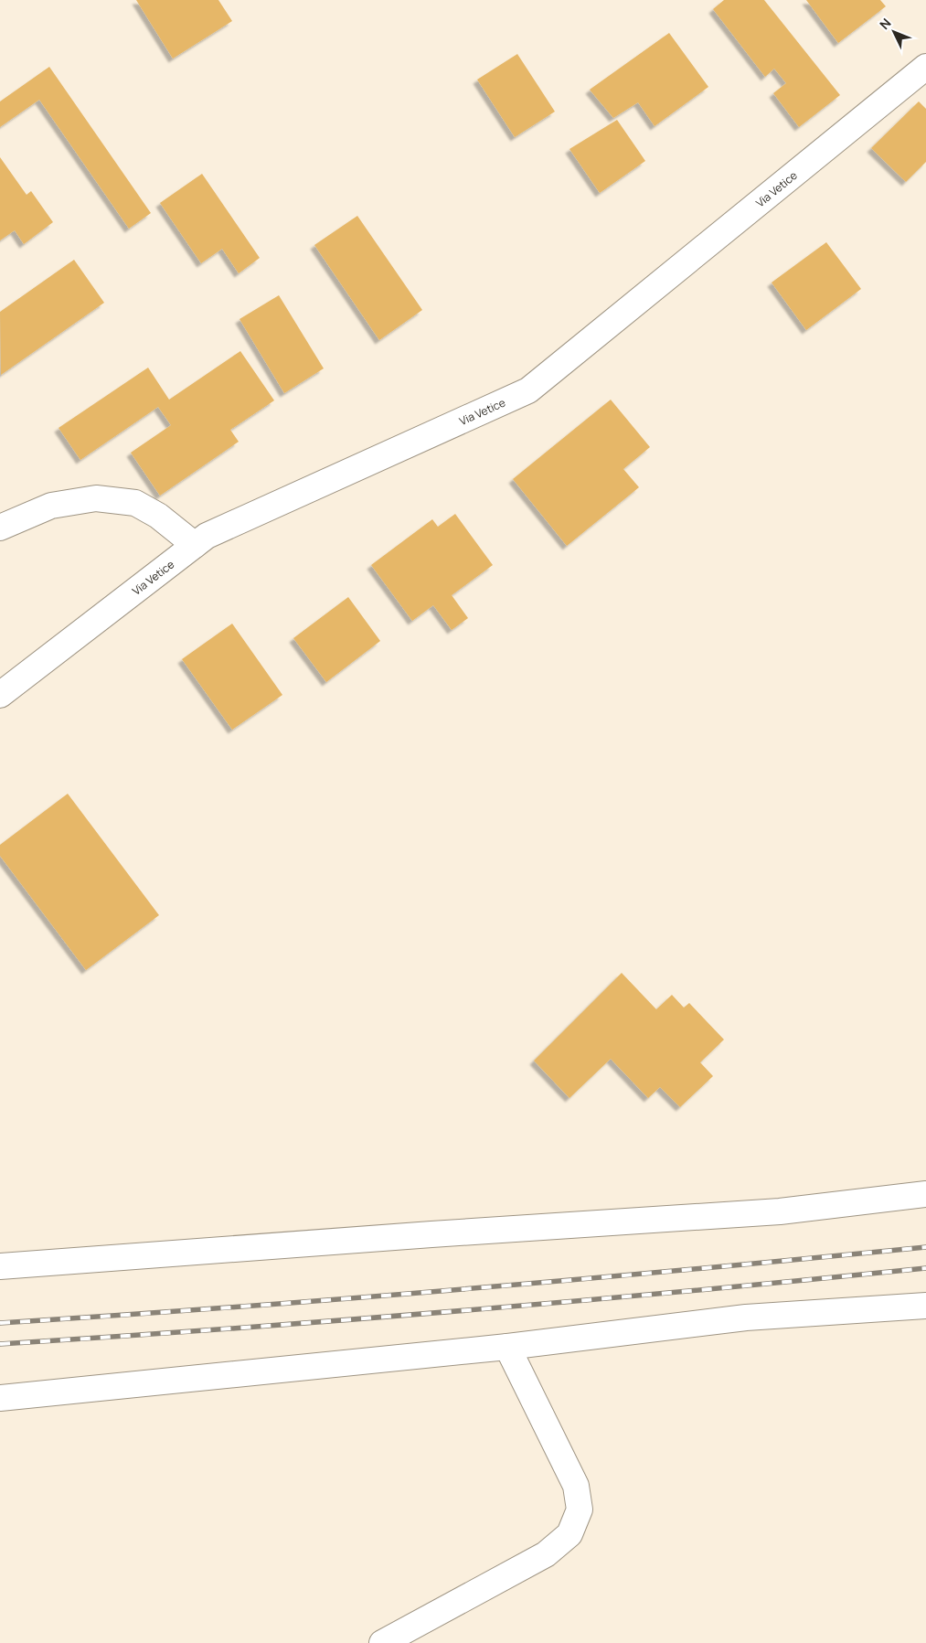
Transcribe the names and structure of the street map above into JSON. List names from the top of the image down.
{
  "streets": {
    "street": ["Via Vetice"]
  },
  "north": "top left"
}
